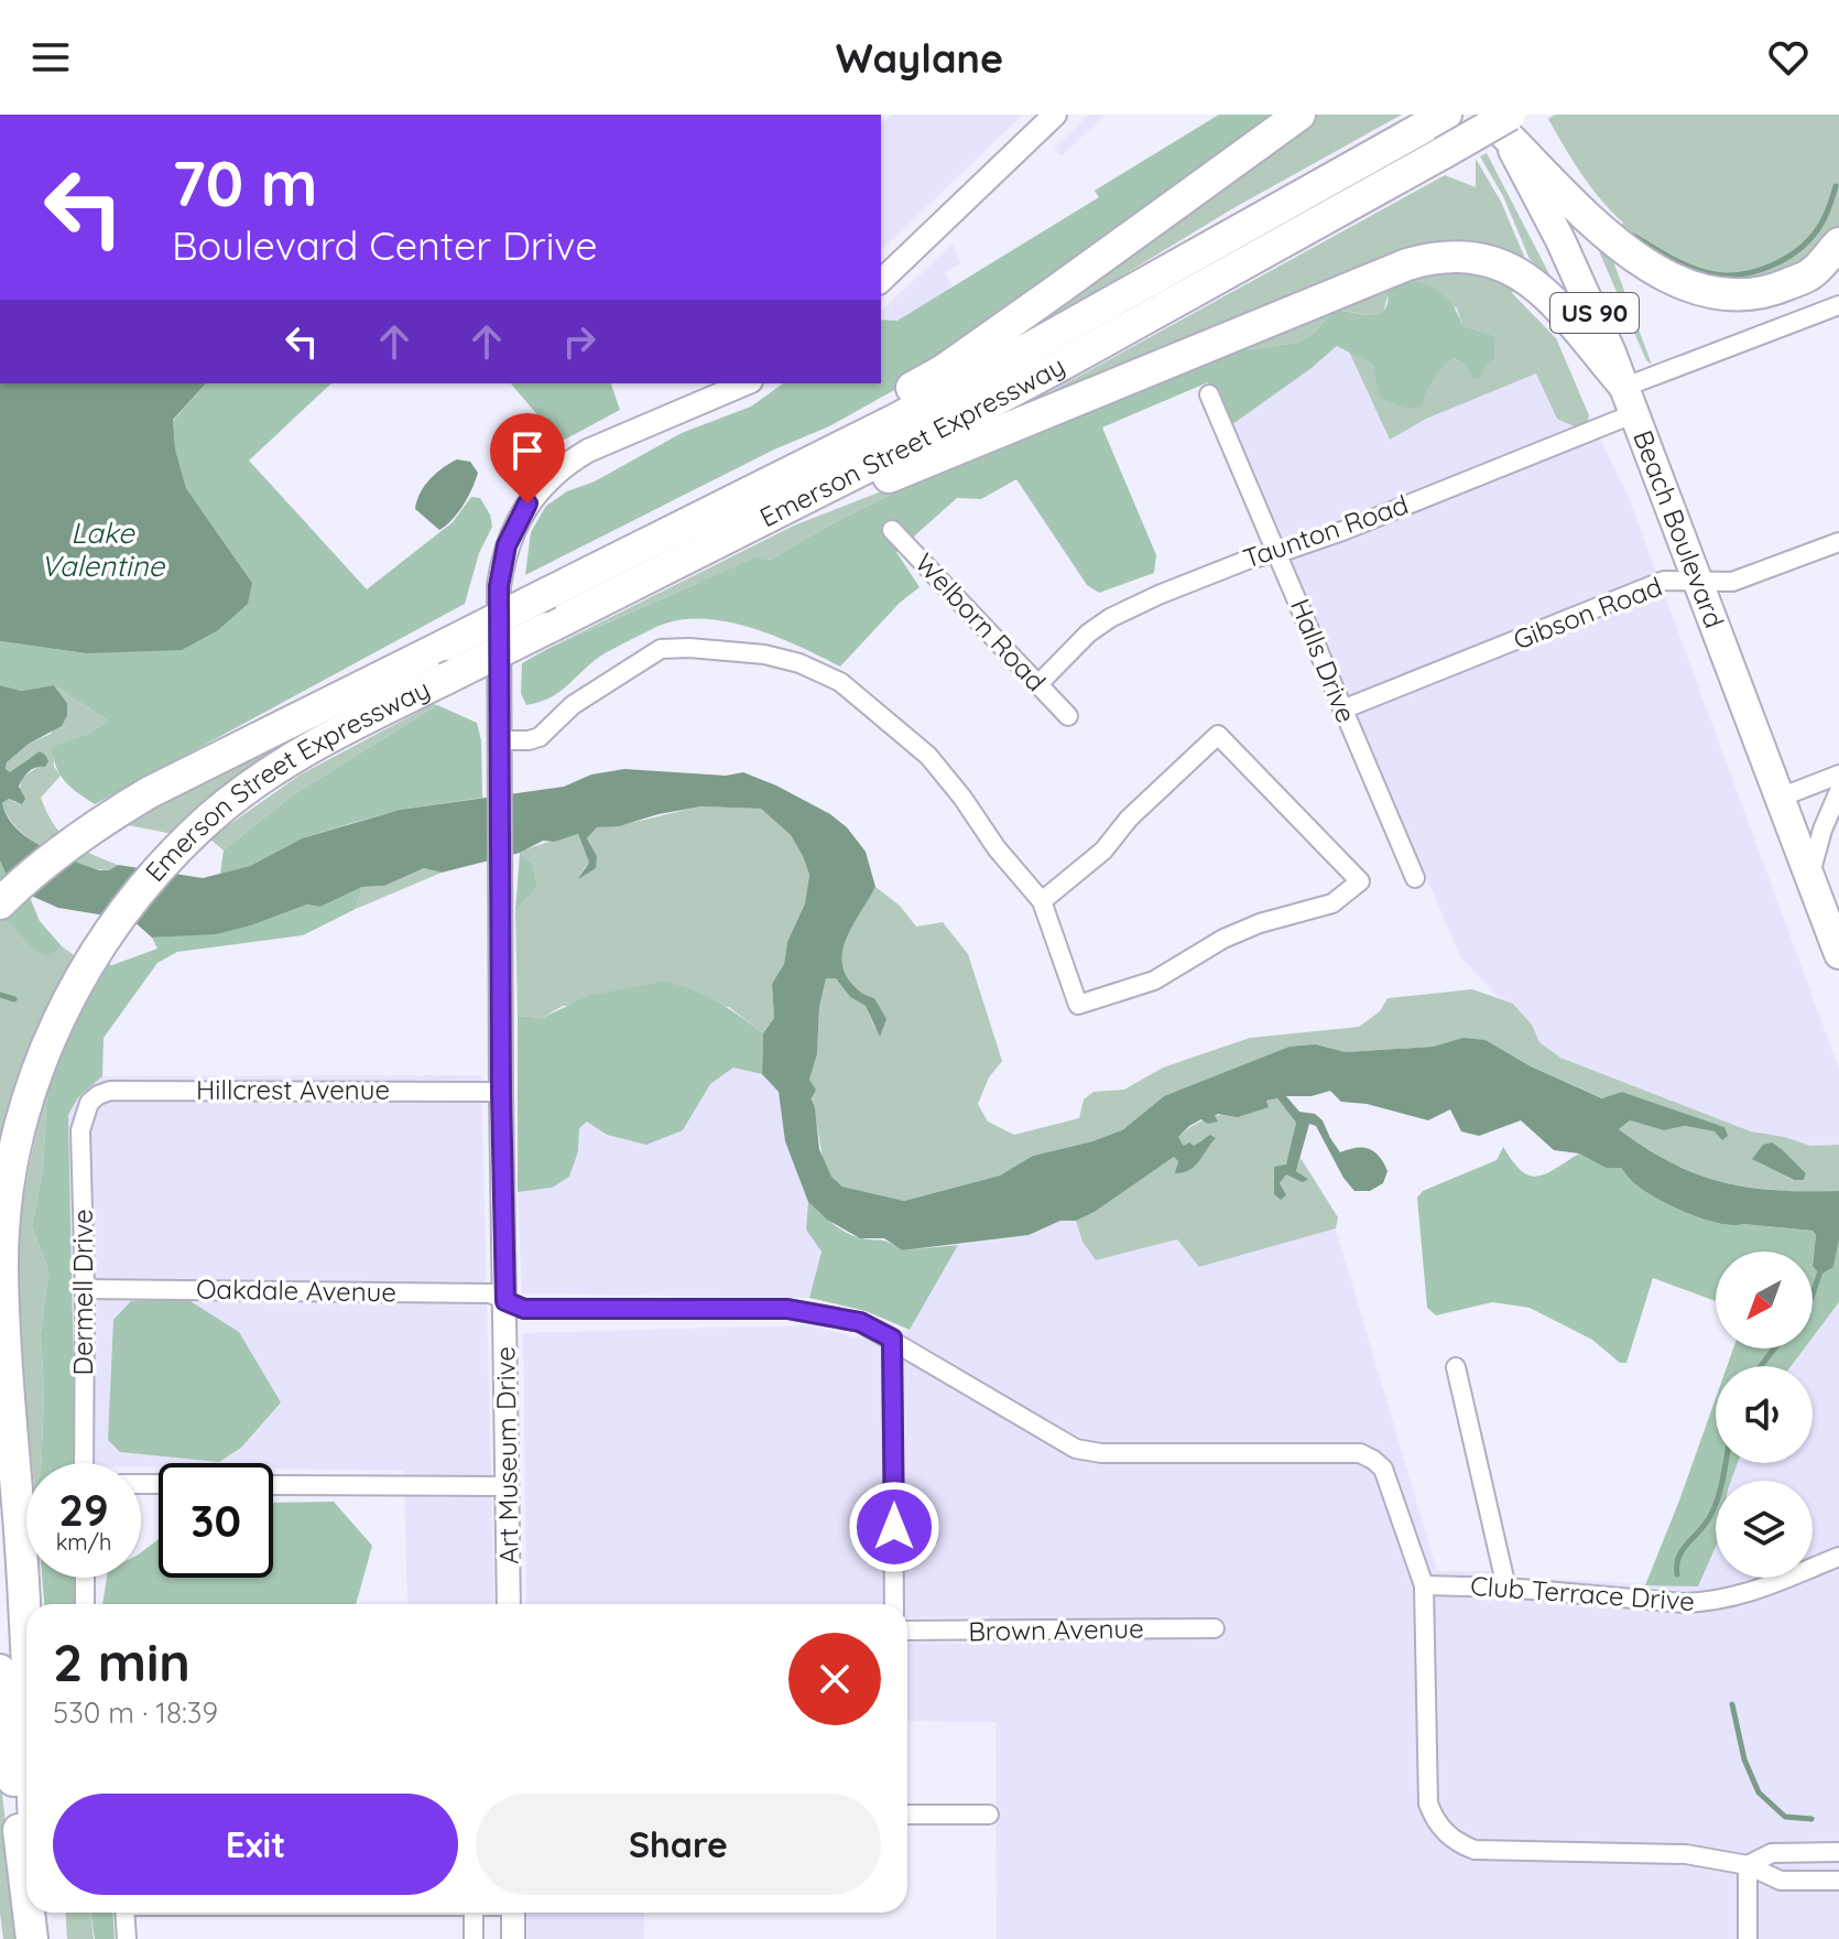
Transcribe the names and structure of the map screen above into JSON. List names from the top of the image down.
{
  "streets": {
    "highway": ["US 90", "Emerson Street Expressway", "Beach Boulevard"],
    "street": [
      "Taunton Road",
      "Gibson Road",
      "Welborn Road",
      "Halls Drive",
      "Hillcrest Avenue",
      "Oakdale Avenue",
      "Dermell Drive",
      "Art Museum Drive",
      "Club Terrace Drive",
      "Brown Avenue"
    ]
  },
  "crossings": [
    ["Emerson Street Expressway", "Beach Boulevard"],
    ["Beach Boulevard", "Taunton Road"],
    ["Beach Boulevard", "Gibson Road"],
    ["Taunton Road", "Welborn Road"],
    ["Taunton Road", "Halls Drive"],
    ["Gibson Road", "Halls Drive"],
    ["Hillcrest Avenue", "Dermell Drive"],
    ["Hillcrest Avenue", "Art Museum Drive"],
    ["Oakdale Avenue", "Dermell Drive"],
    ["Oakdale Avenue", "Art Museum Drive"],
    ["Oakdale Avenue", "Club Terrace Drive"]
  ],
  "water": ["Lake Valentine"],
  "north": "bottom left",
  "page": {
    "header": "Waylane",
    "turn": ["70 m", "Boulevard Center Drive"],
    "speed": "29 km/h",
    "limit": "30",
    "heading": ["2 min", "530 m · 18:39"],
    "buttons": ["Exit", "Share"]
  }
}
